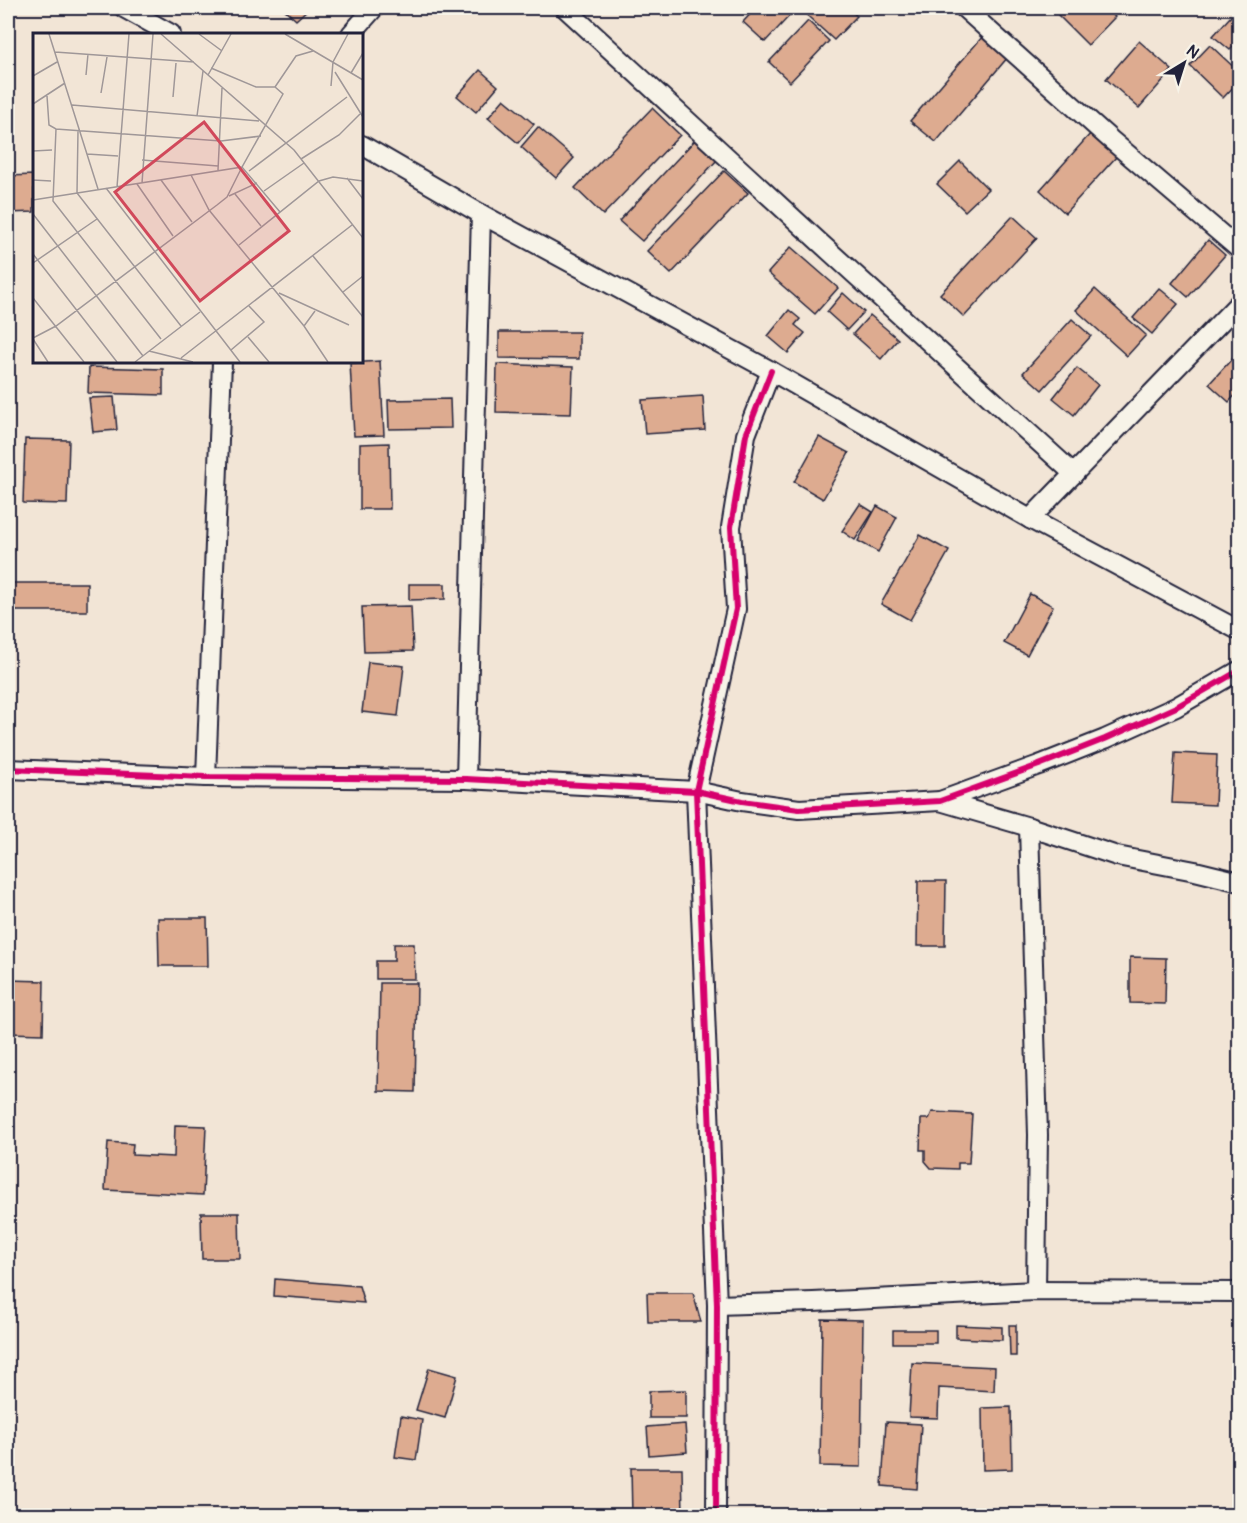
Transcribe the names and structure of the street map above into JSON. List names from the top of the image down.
{
  "north": "top right"
}
